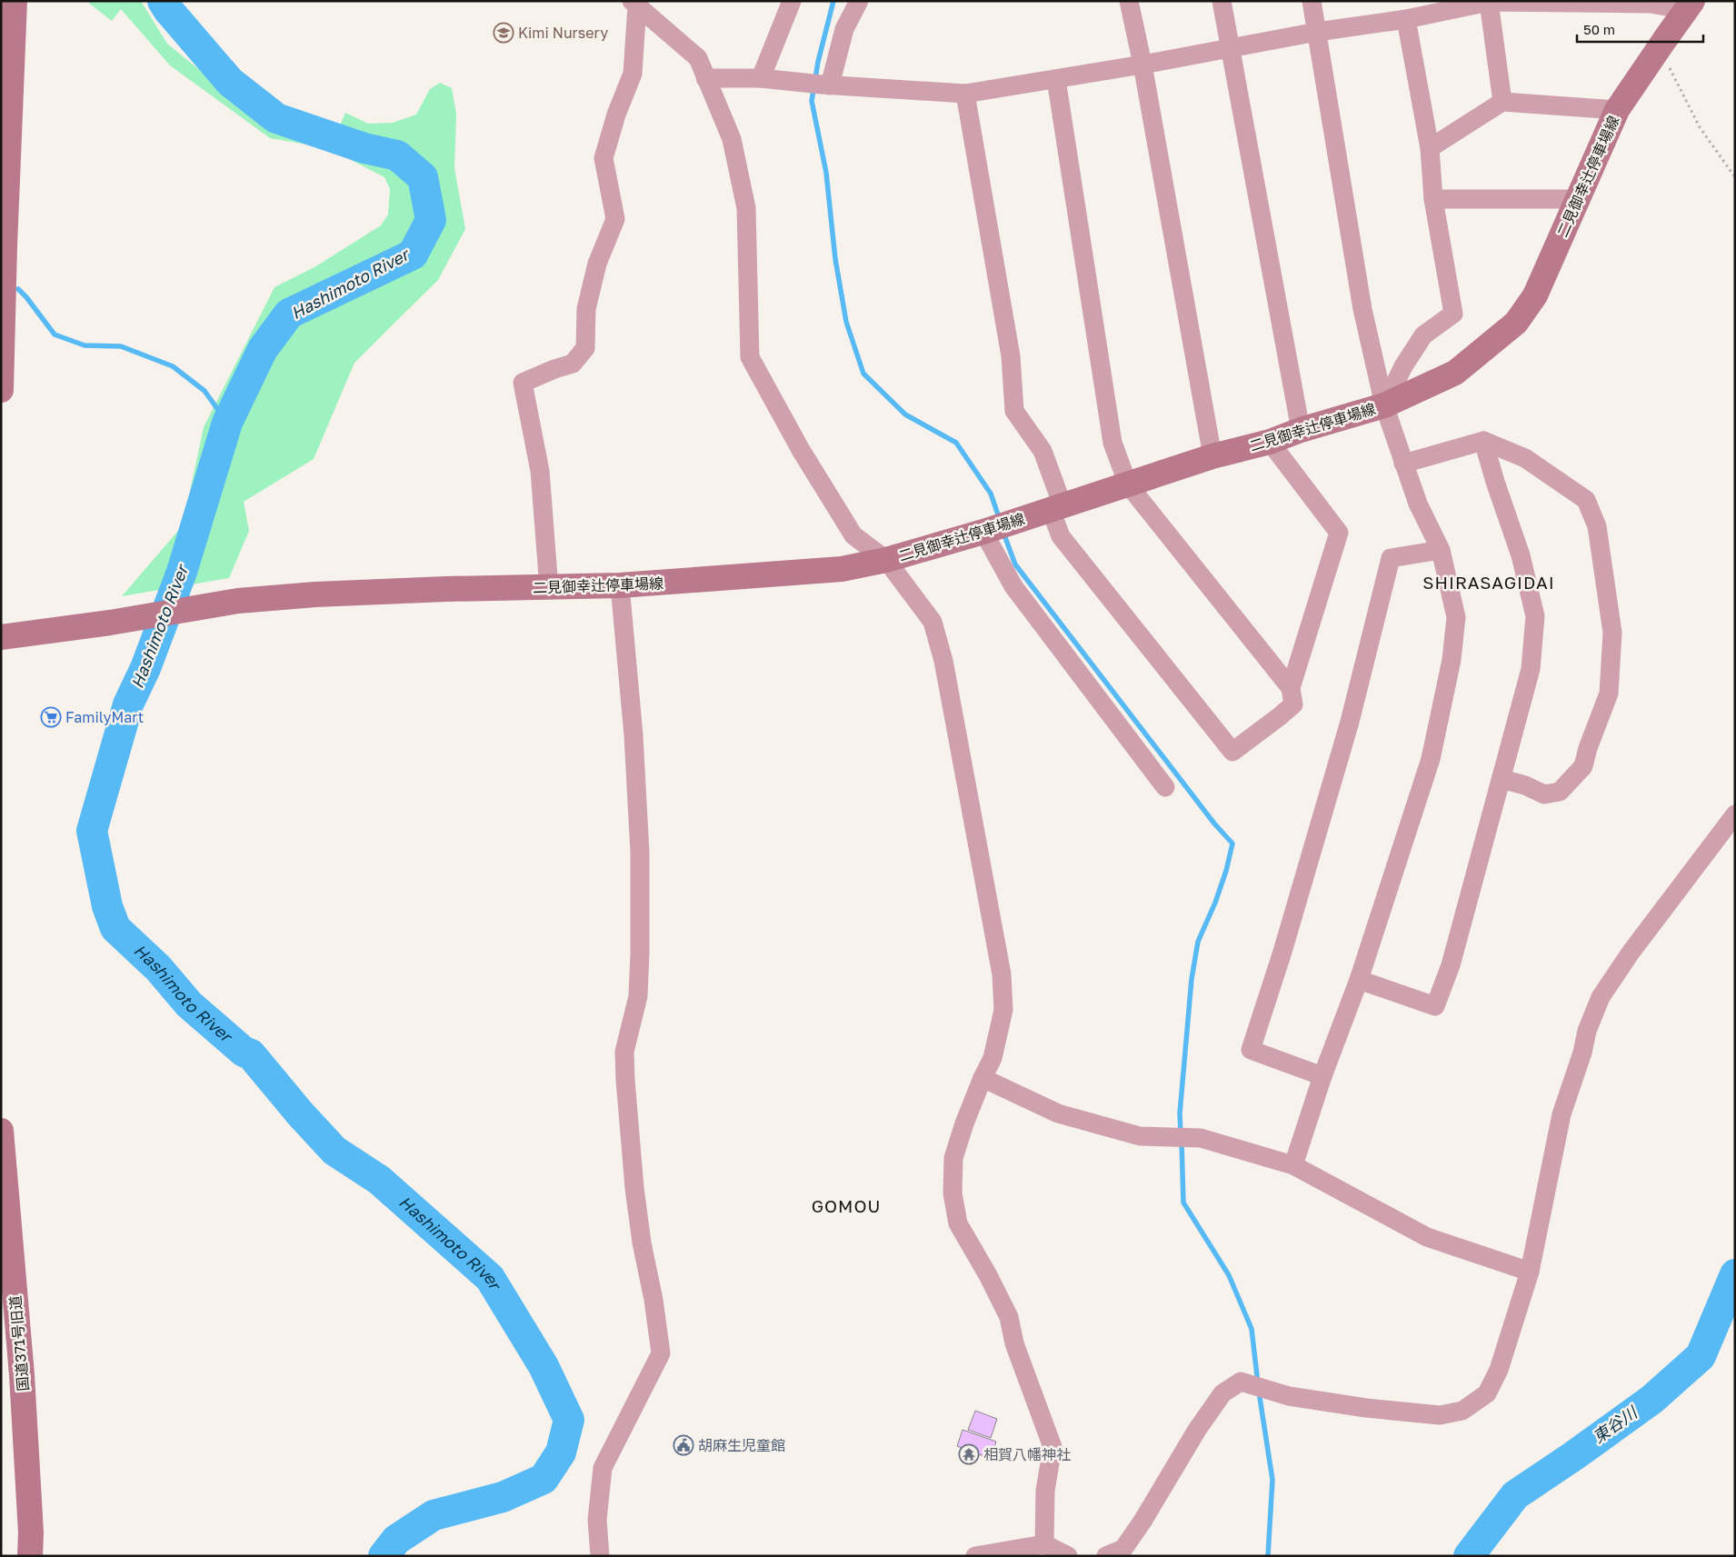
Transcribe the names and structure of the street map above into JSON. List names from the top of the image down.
{
  "streets": {
    "main road": ["二見御幸辻停車場線", "国道371号旧道"]
  },
  "districts": ["SHIRASAGIDAI", "GOMOU"],
  "water": ["Hashimoto River", "東谷川"],
  "places": {
    "school or university": ["Kimi Nursery"],
    "supermarket": ["FamilyMart"],
    "public building": ["胡麻生児童館"],
    "temple": ["相賀八幡神社"]
  },
  "scale_bar": "50 m"
}
